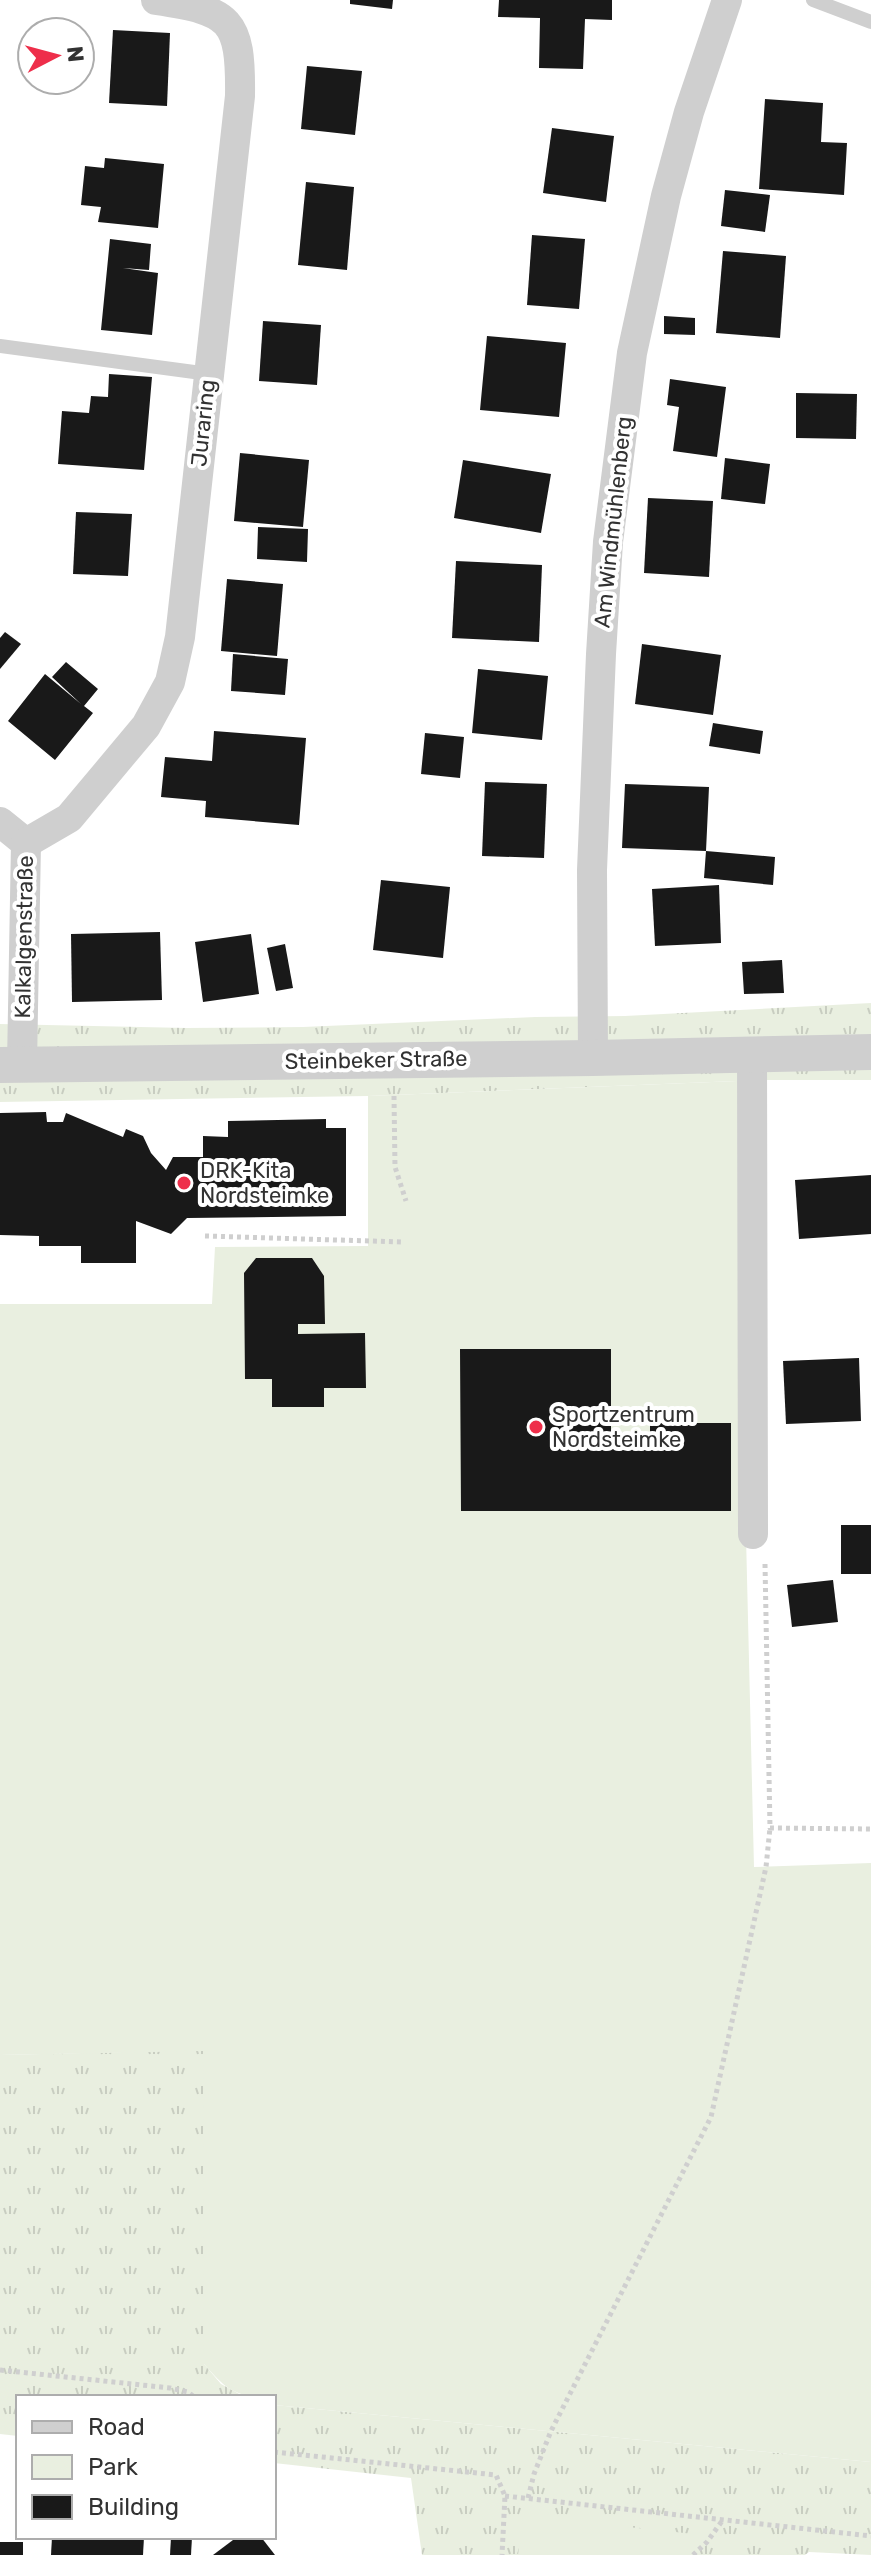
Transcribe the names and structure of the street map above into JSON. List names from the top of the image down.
{
  "streets": {
    "street": [
      "Juraring",
      "Am Windmühlenberg",
      "Kalkalgenstraße",
      "Steinbeker Straße"
    ]
  },
  "crossings": [
    ["Juraring", "Kalkalgenstraße"],
    ["Am Windmühlenberg", "Steinbeker Straße"],
    ["Kalkalgenstraße", "Steinbeker Straße"]
  ],
  "places": ["DRK-Kita Nordsteimke", "Sportzentrum Nordsteimke"],
  "legend": ["Road", "Park", "Building"],
  "north": "right"
}
